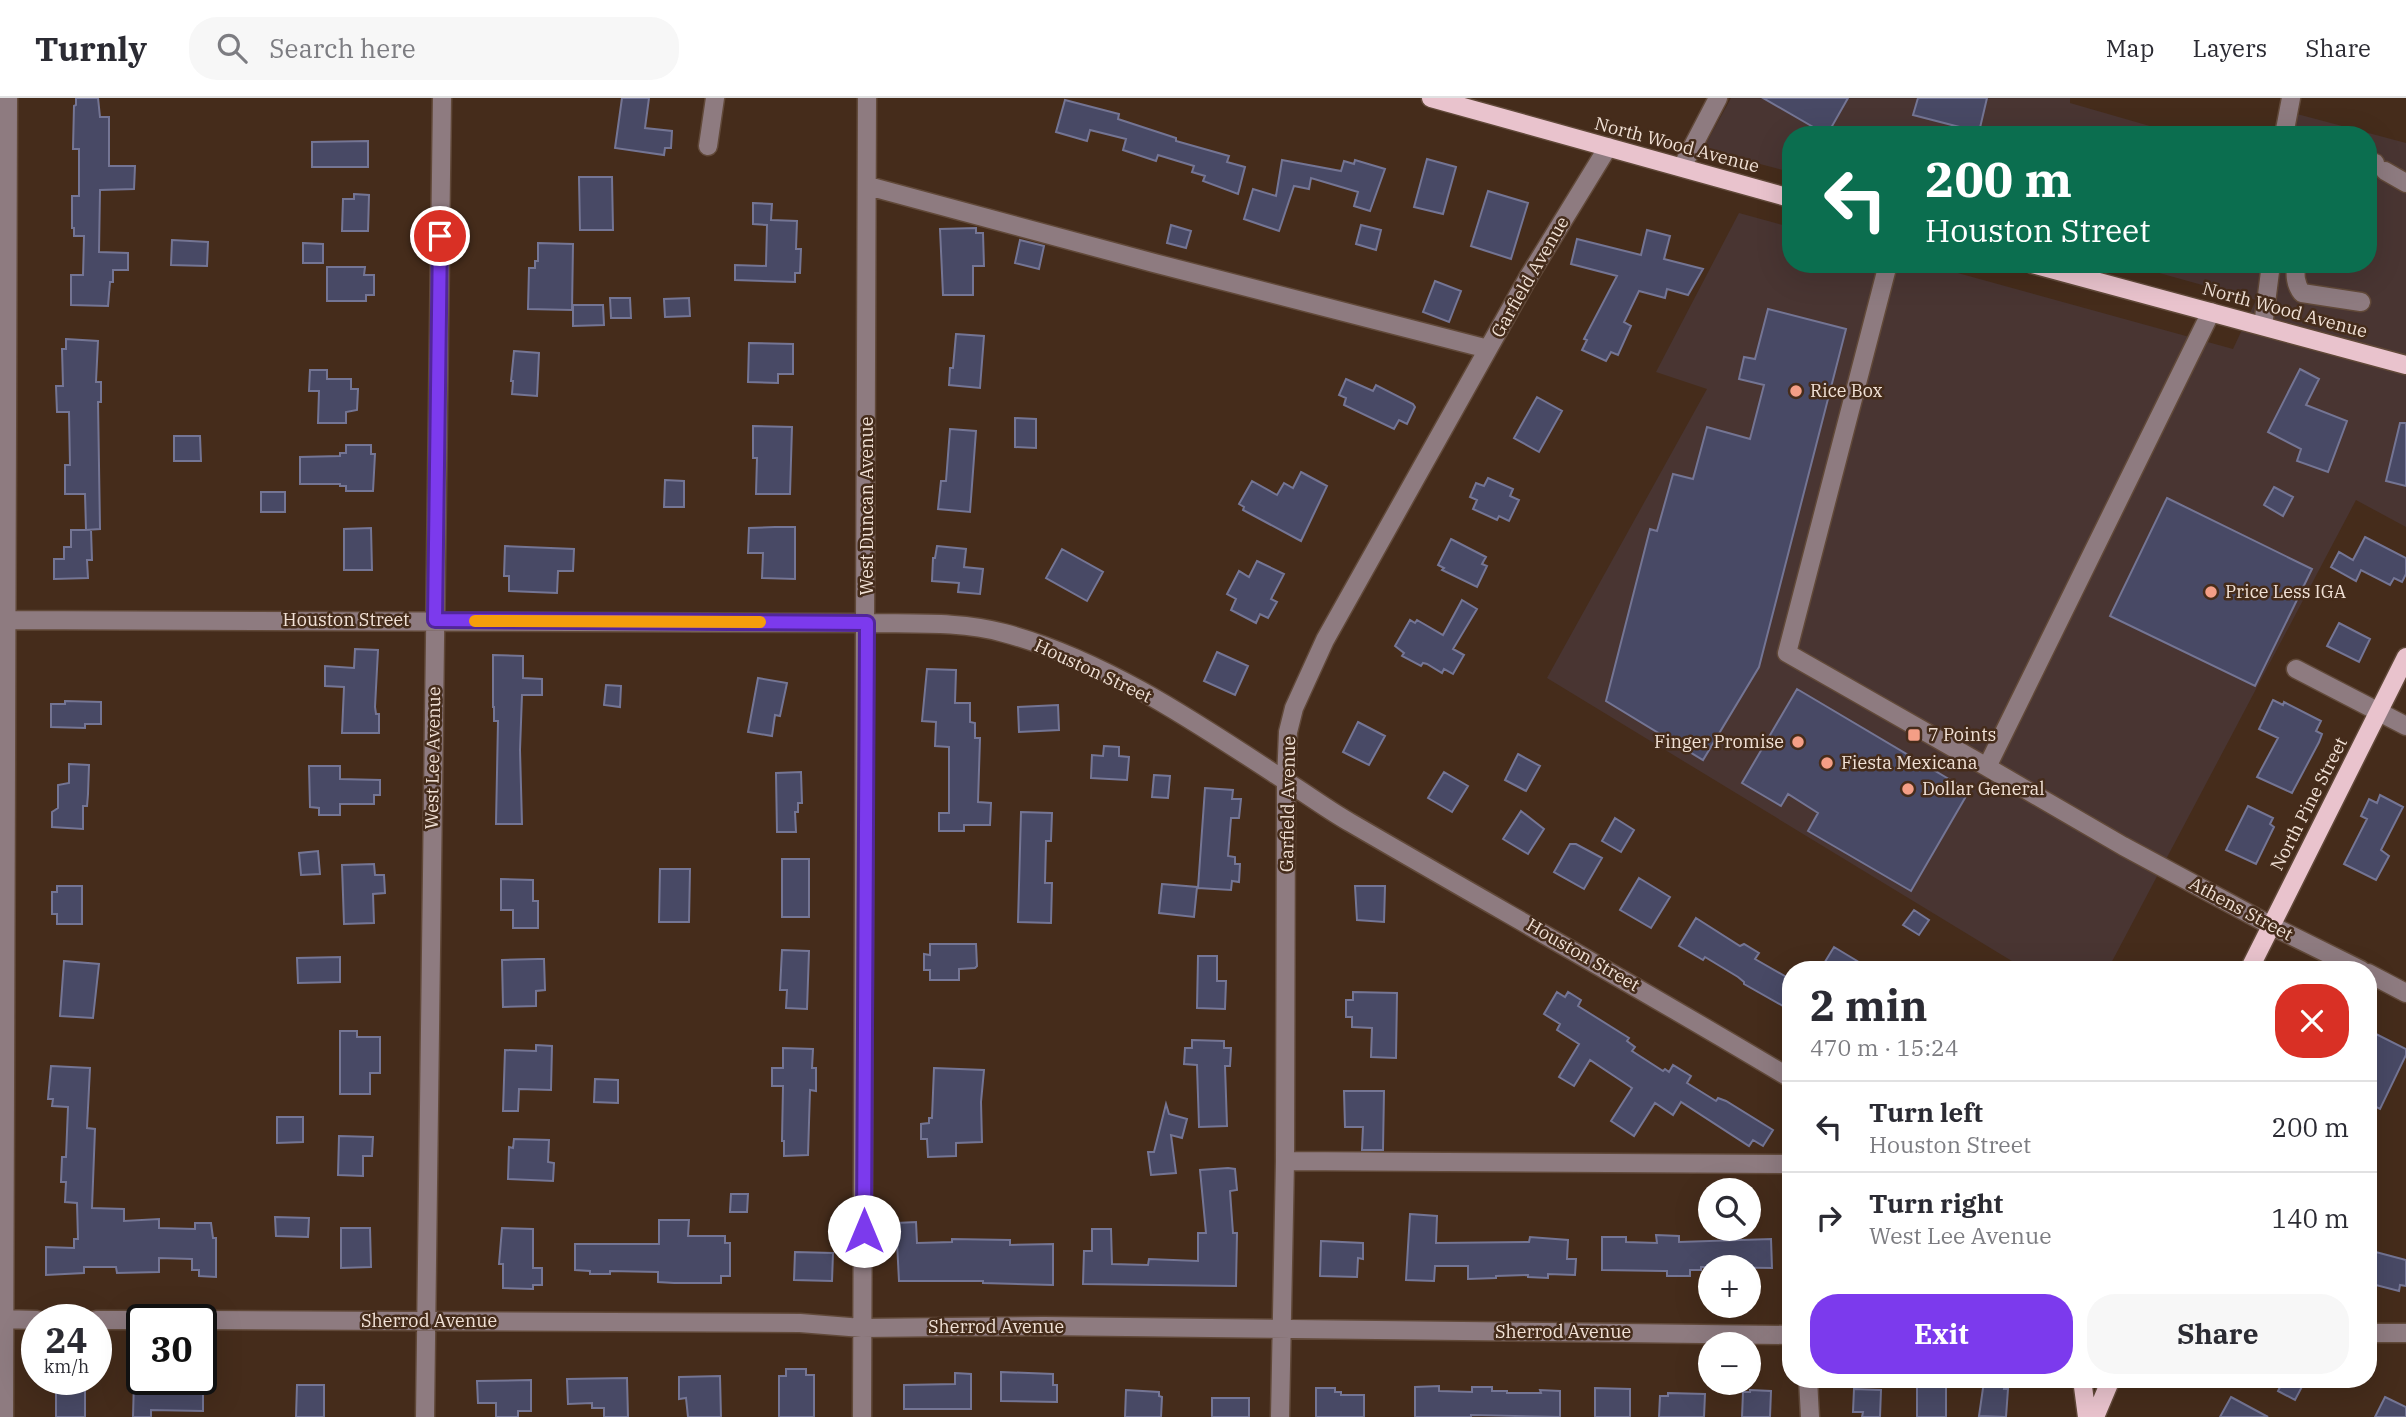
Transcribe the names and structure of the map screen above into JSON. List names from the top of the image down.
{
  "streets": {
    "main road": ["North Wood Avenue", "North Pine Street"],
    "street": [
      "Garfield Avenue",
      "West Duncan Avenue",
      "Houston Street",
      "West Lee Avenue",
      "Athens Street",
      "Sherrod Avenue"
    ]
  },
  "crossings": [
    ["North Wood Avenue", "Garfield Avenue"],
    ["Garfield Avenue", "Houston Street"],
    ["Garfield Avenue", "Sherrod Avenue"],
    ["West Duncan Avenue", "Houston Street"],
    ["West Duncan Avenue", "Sherrod Avenue"],
    ["Houston Street", "West Lee Avenue"],
    ["West Lee Avenue", "Sherrod Avenue"],
    ["North Pine Street", "Athens Street"]
  ],
  "places": {
    "other": [
      "Rice Box",
      "Price Less IGA",
      "Finger Promise",
      "Fiesta Mexicana",
      "Dollar General"
    ],
    "transit": ["7 Points"]
  },
  "page": {
    "header": "Turnly",
    "search": "Search here",
    "nav": ["Map", "Layers", "Share"],
    "turn": ["200 m", "Houston Street"],
    "heading": ["2 min", "470 m · 15:24"],
    "list": [
      {
        "name": "Turn left",
        "note": "Houston Street",
        "value": "200 m"
      },
      {
        "name": "Turn right",
        "note": "West Lee Avenue",
        "value": "140 m"
      }
    ],
    "map_buttons": ["+", "−"],
    "buttons": ["Exit", "Share"],
    "speed": "24 km/h",
    "limit": "30"
  }
}
